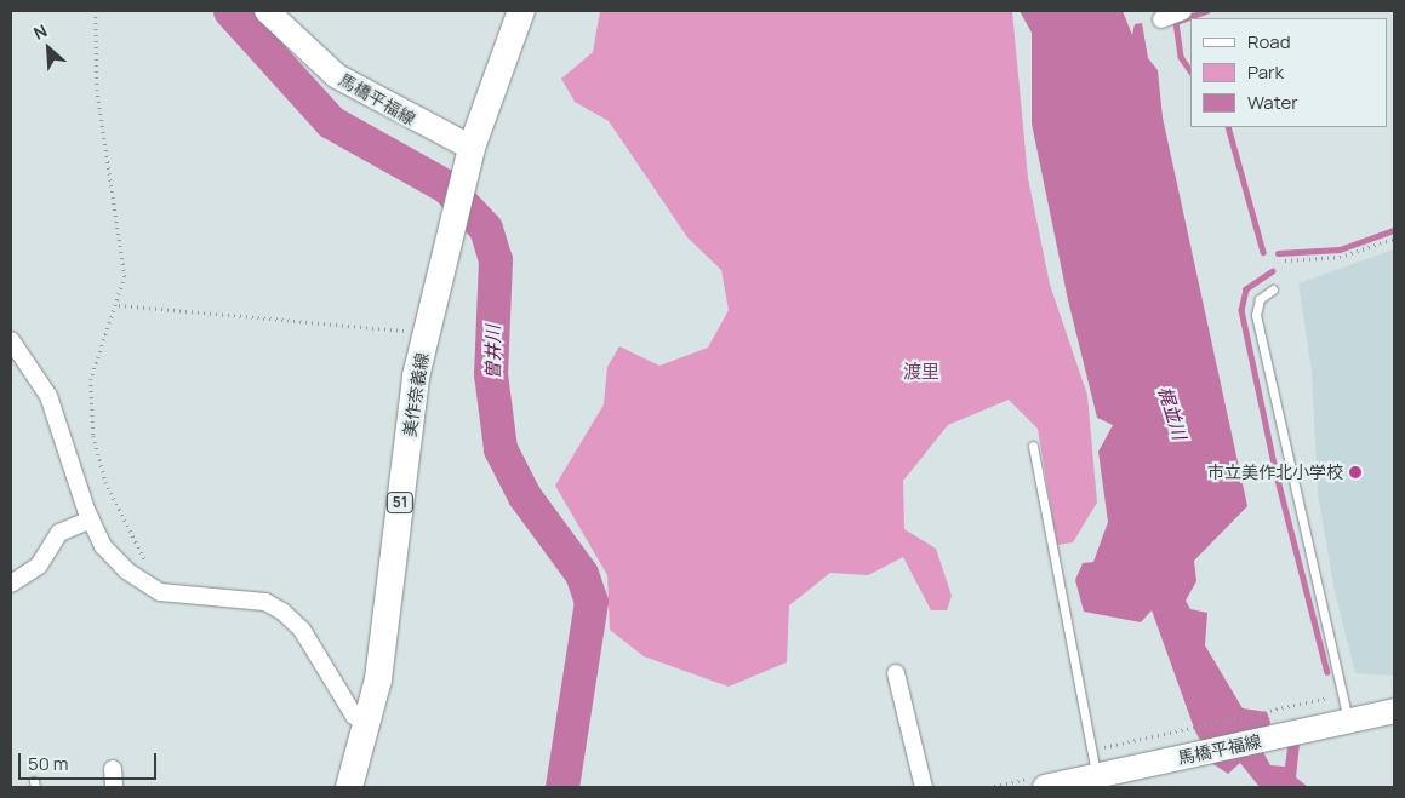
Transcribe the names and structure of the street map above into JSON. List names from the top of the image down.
{
  "streets": {
    "main road": ["馬橋平福線", "美作奈義線", "51"]
  },
  "crossings": [
    ["馬橋平福線", "美作奈義線"]
  ],
  "districts": ["渡里"],
  "water": ["曽井川", "梶並川"],
  "places": ["市立美作北小学校"],
  "legend": ["Road", "Park", "Water"],
  "scale_bar": "50 m",
  "north": "top left"
}
